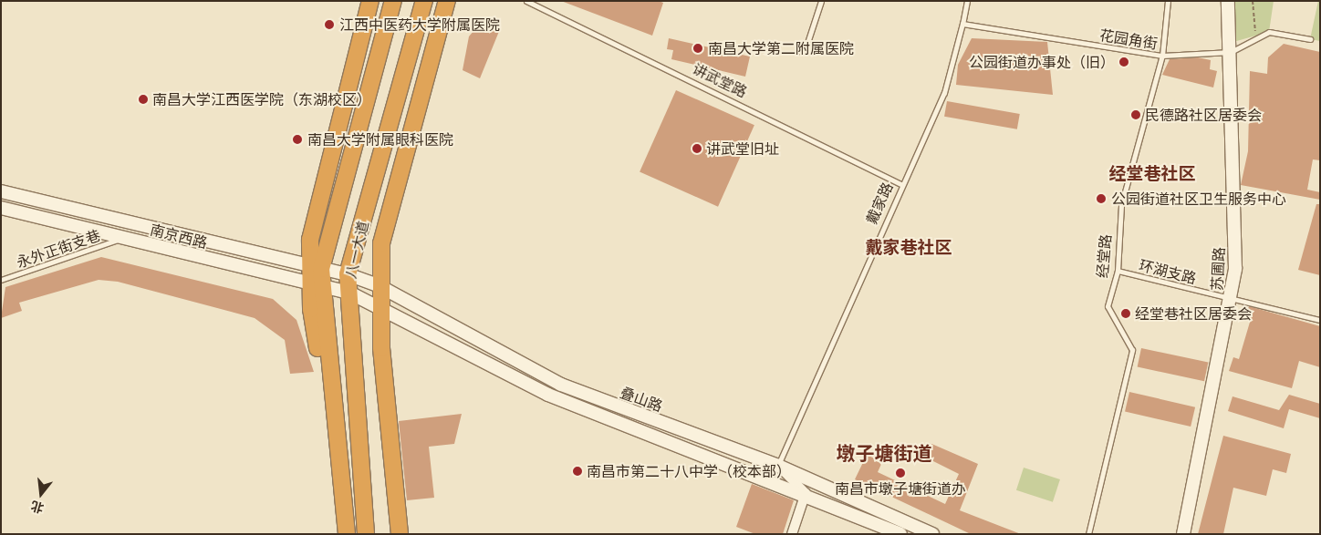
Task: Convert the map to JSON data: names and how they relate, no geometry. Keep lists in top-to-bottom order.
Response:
{
  "streets": {
    "highway": ["八一大道"],
    "main road": ["南京西路", "苏圃路", "叠山路"],
    "lane": [
      "花园角街",
      "讲武堂路",
      "戴家路",
      "永外正街支巷",
      "经堂路",
      "环湖支路"
    ]
  },
  "crossings": [
    ["花园角街", "戴家路"],
    ["花园角街", "经堂路"],
    ["花园角街", "苏圃路"],
    ["讲武堂路", "戴家路"],
    ["戴家路", "叠山路"],
    ["南京西路", "永外正街支巷"],
    ["南京西路", "八一大道"],
    ["南京西路", "叠山路"],
    ["八一大道", "叠山路"],
    ["经堂路", "环湖支路"],
    ["苏圃路", "环湖支路"]
  ],
  "districts": ["经堂巷社区", "戴家巷社区", "墩子塘街道"],
  "places": [
    "江西中医药大学附属医院",
    "南昌大学第二附属医院",
    "公园街道办事处（旧）",
    "南昌大学江西医学院（东湖校区）",
    "民德路社区居委会",
    "南昌大学附属眼科医院",
    "讲武堂旧址",
    "公园街道社区卫生服务中心",
    "经堂巷社区居委会",
    "南昌市第二十八中学（校本部）",
    "南昌市墩子塘街道办"
  ],
  "north": "bottom"
}
